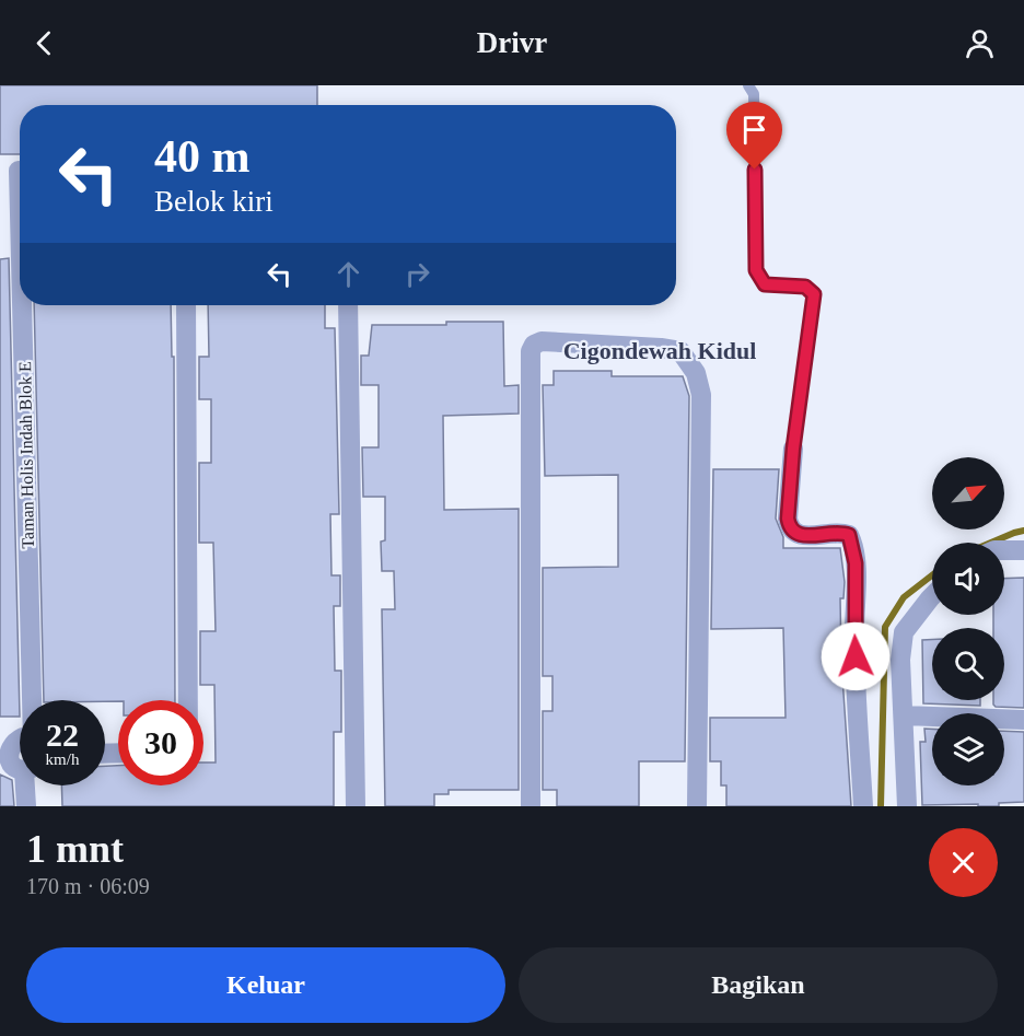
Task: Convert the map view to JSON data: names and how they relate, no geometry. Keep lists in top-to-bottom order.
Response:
{
  "streets": {
    "street": ["Taman Holis Indah Blok E"]
  },
  "districts": ["Cigondewah Kidul"],
  "north": "top right",
  "page": {
    "header": "Drivr",
    "turn": ["40 m", "Belok kiri"],
    "speed": "22 km/h",
    "limit": "30",
    "heading": ["1 mnt", "170 m · 06:09"],
    "buttons": ["Keluar", "Bagikan"]
  }
}
